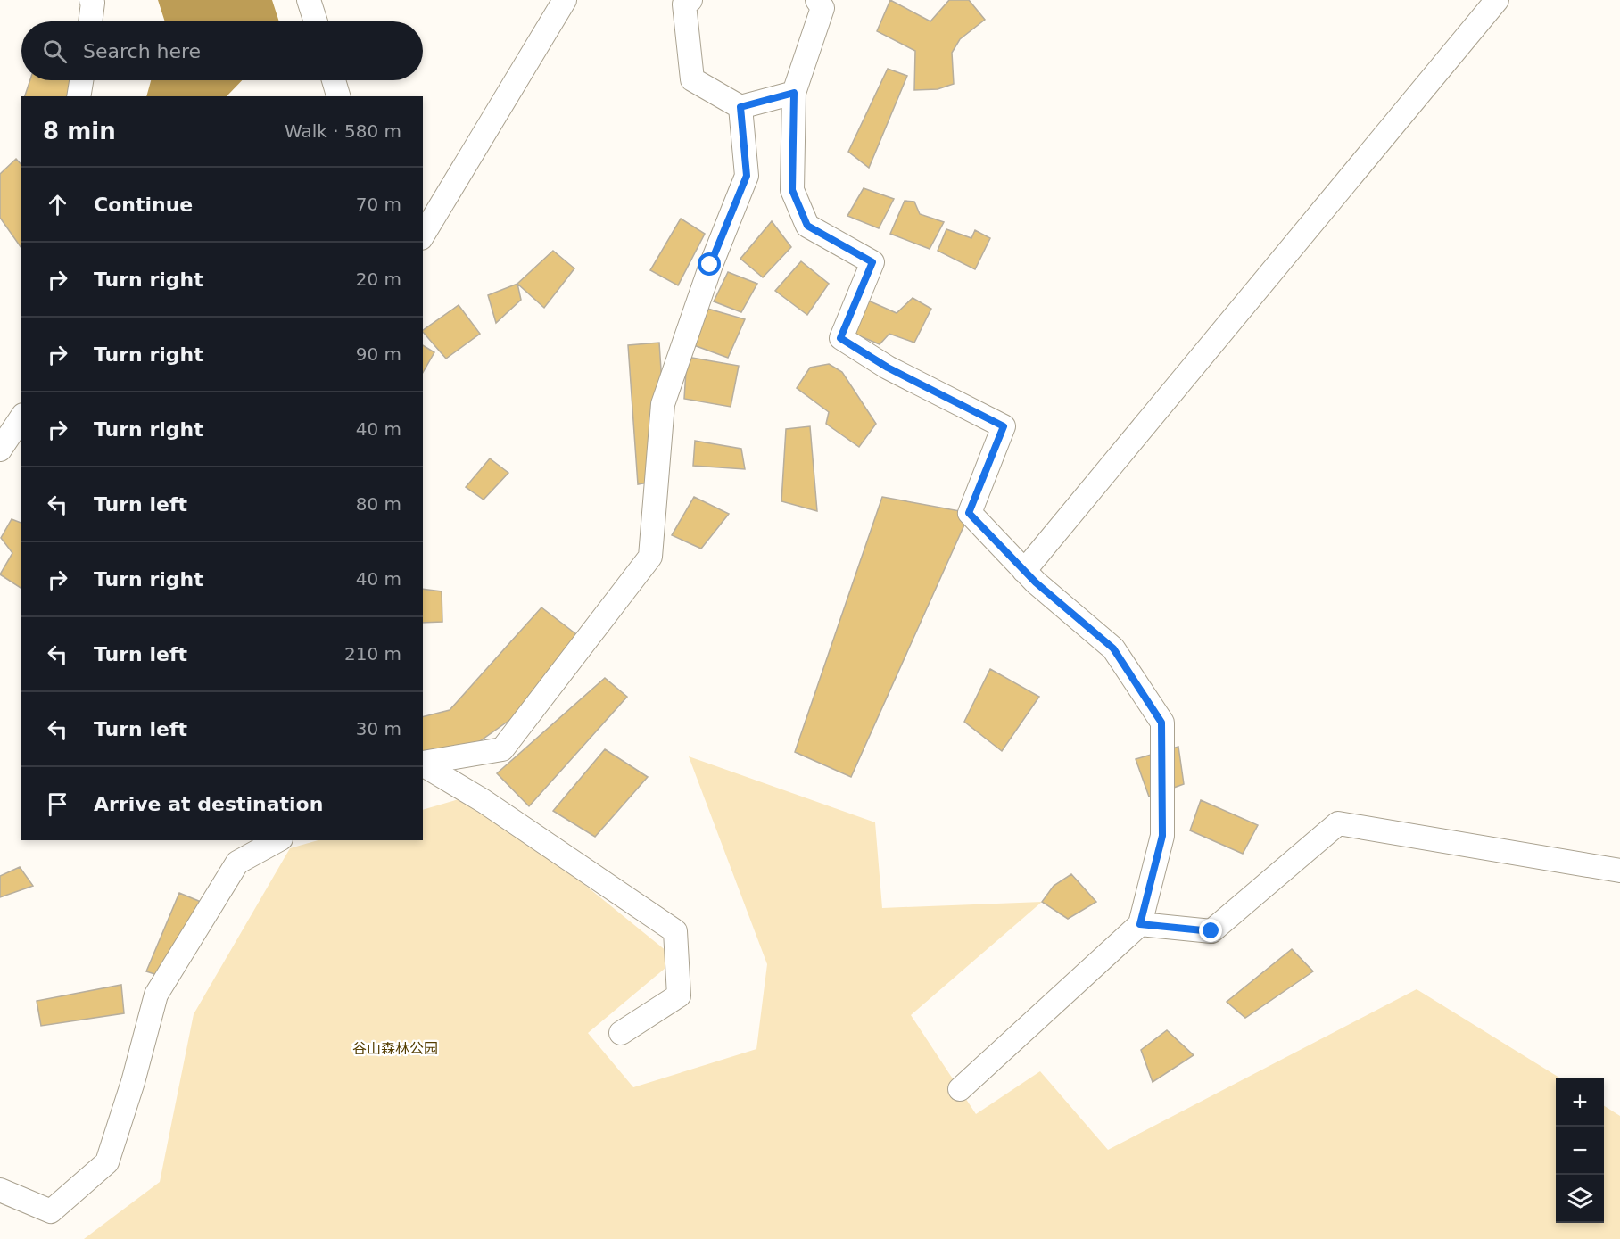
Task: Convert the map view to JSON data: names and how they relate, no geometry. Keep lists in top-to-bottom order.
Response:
{
  "parks": ["谷山森林公园"],
  "page": {
    "search": "Search here",
    "heading": ["8 min", "Walk · 580 m"],
    "list": [
      ["Continue", "70 m"],
      ["Turn right", "20 m"],
      ["Turn right", "90 m"],
      ["Turn right", "40 m"],
      ["Turn left", "80 m"],
      ["Turn right", "40 m"],
      ["Turn left", "210 m"],
      ["Turn left", "30 m"],
      "Arrive at destination"
    ],
    "map_buttons": ["+", "−"]
  }
}
